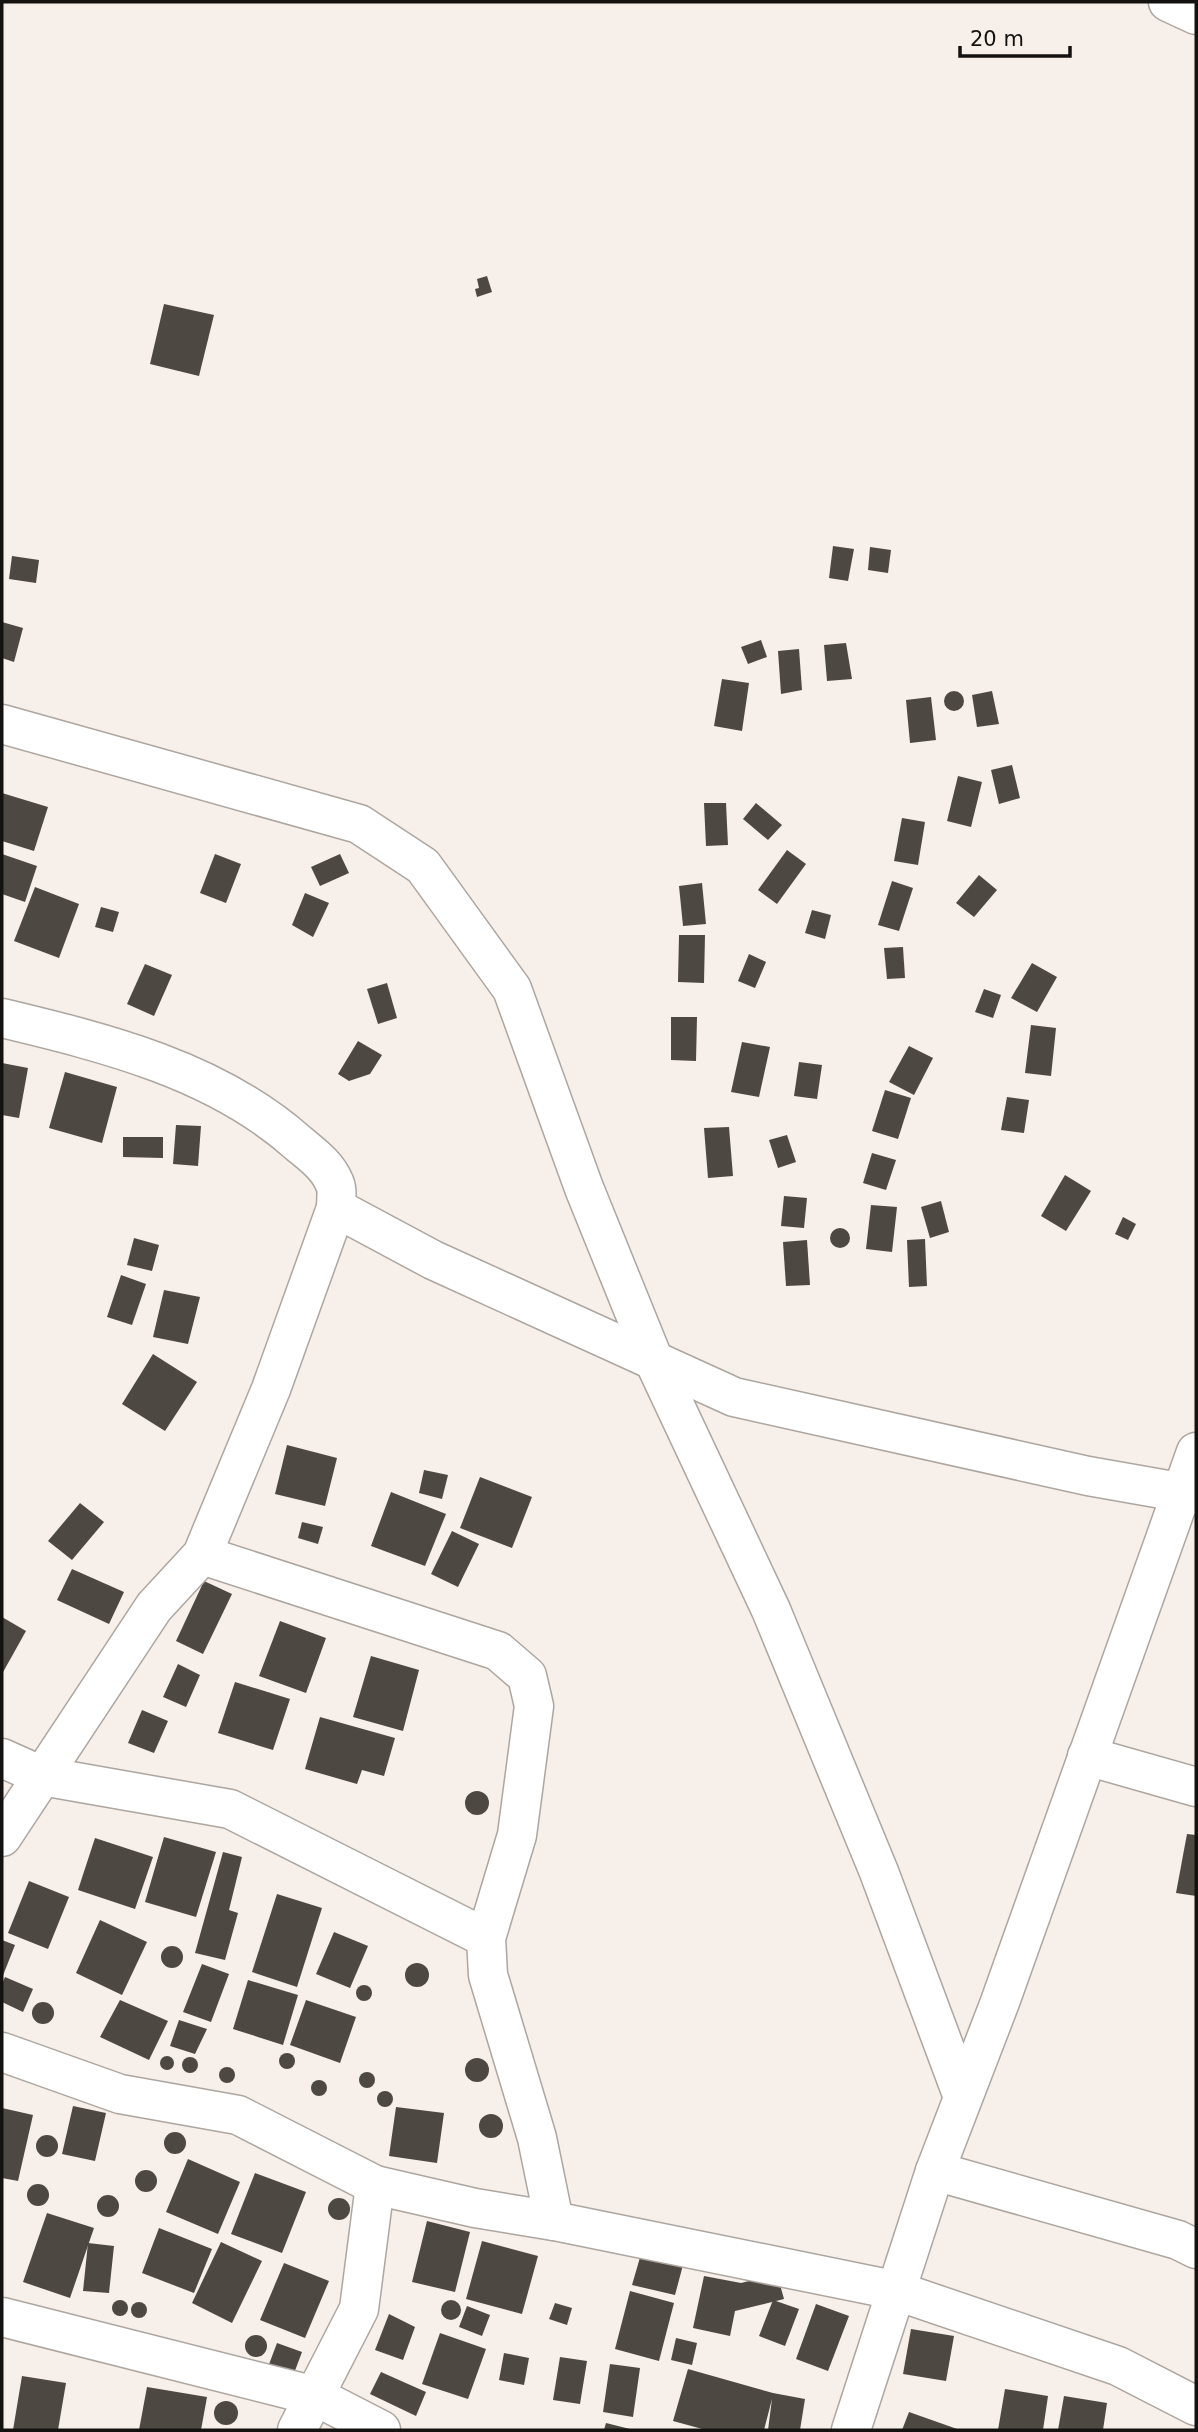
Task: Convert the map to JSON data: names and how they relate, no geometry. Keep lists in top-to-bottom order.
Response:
{
  "scale_bar": "20 m"
}
